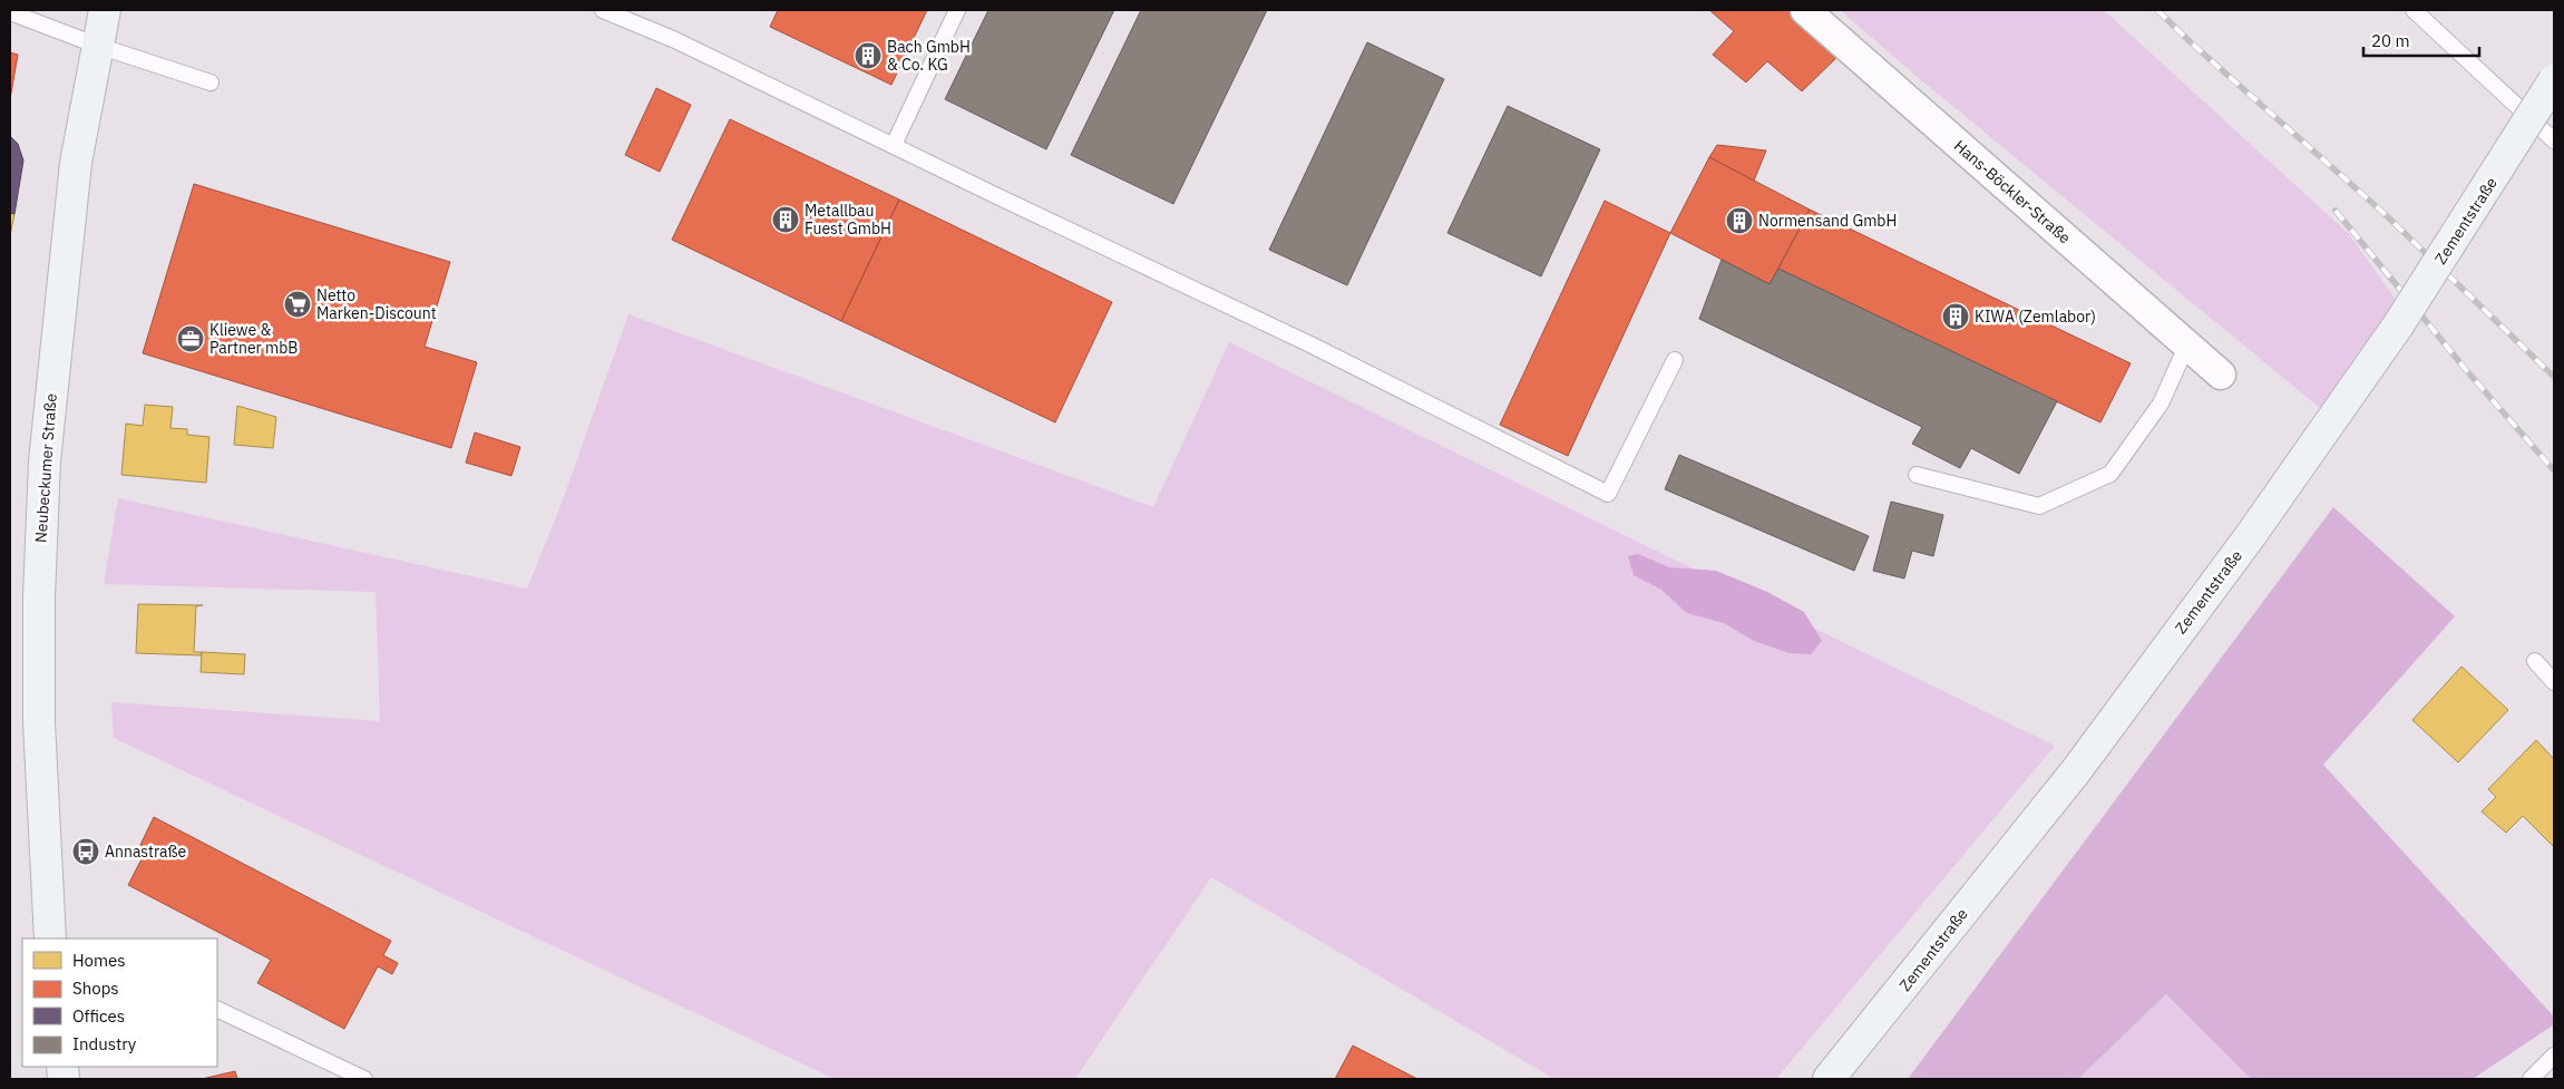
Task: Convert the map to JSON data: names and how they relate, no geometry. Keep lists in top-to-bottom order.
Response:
{
  "streets": {
    "street": ["Hans-Böckler-Straße", "Zementstraße", "Neubeckumer Straße"]
  },
  "places": {
    "building": [
      "Bach GmbH & Co. KG",
      "Metallbau Fuest GmbH",
      "Normensand GmbH",
      "KIWA (Zemlabor)"
    ],
    "supermarket": ["Netto Marken-Discount"],
    "office": ["Kliewe & Partner mbB"],
    "bus stop": ["Annastraße"]
  },
  "legend": [
    "Homes",
    "Shops",
    "Offices",
    "Industry"
  ],
  "scale_bar": "20 m"
}
